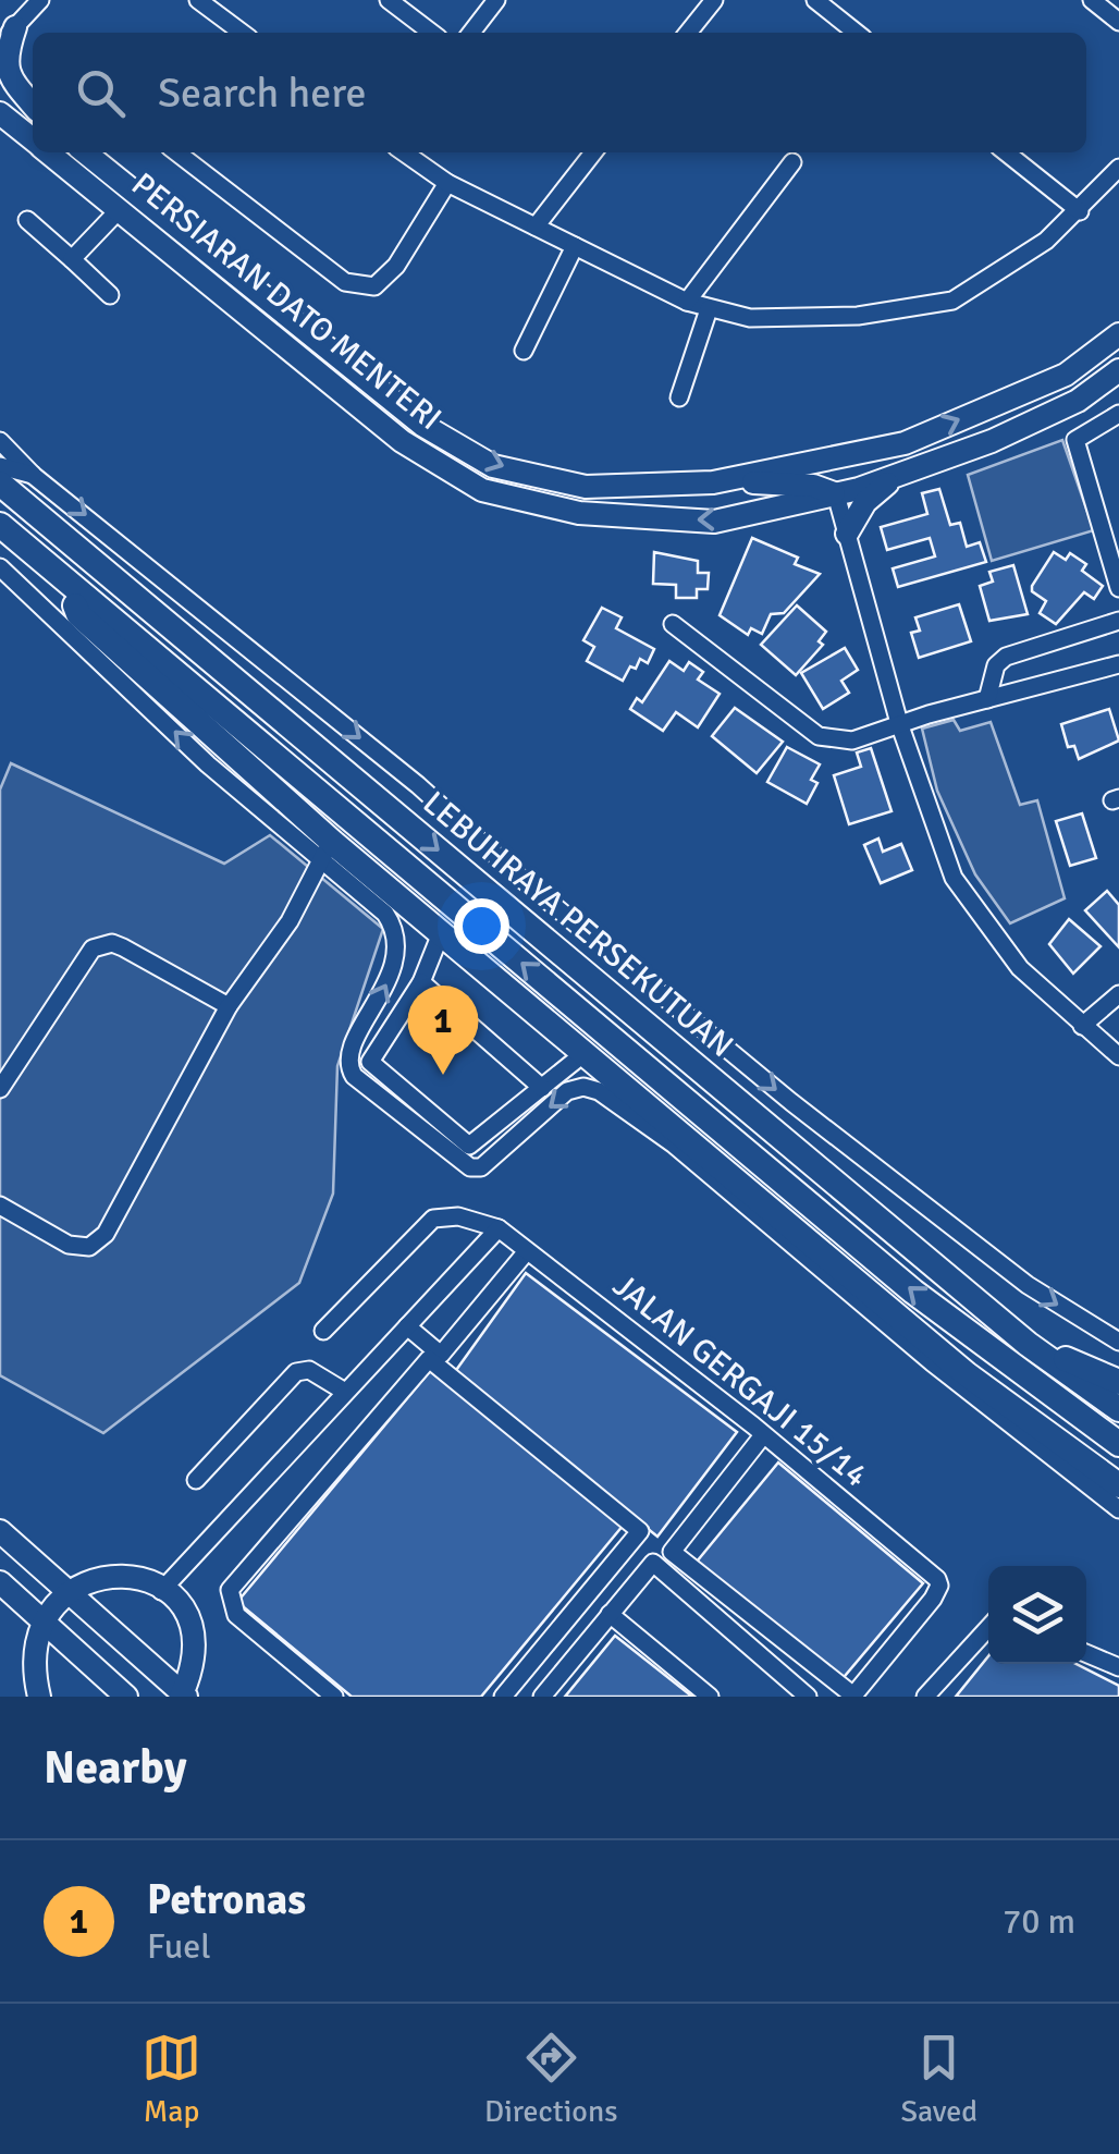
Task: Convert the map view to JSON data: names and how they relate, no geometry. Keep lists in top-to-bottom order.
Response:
{
  "streets": {
    "highway": ["LEBUHRAYA PERSEKUTUAN"],
    "main road": ["PERSIARAN DATO MENTERI"],
    "street": ["JALAN GERGAJI 15/14"]
  },
  "page": {
    "search": "Search here",
    "pins": "1",
    "heading": "Nearby",
    "list": [
      {
        "mark": "1",
        "name": "Petronas",
        "note": "Fuel",
        "value": "70 m"
      }
    ],
    "nav": ["Map", "Directions", "Saved"]
  }
}
